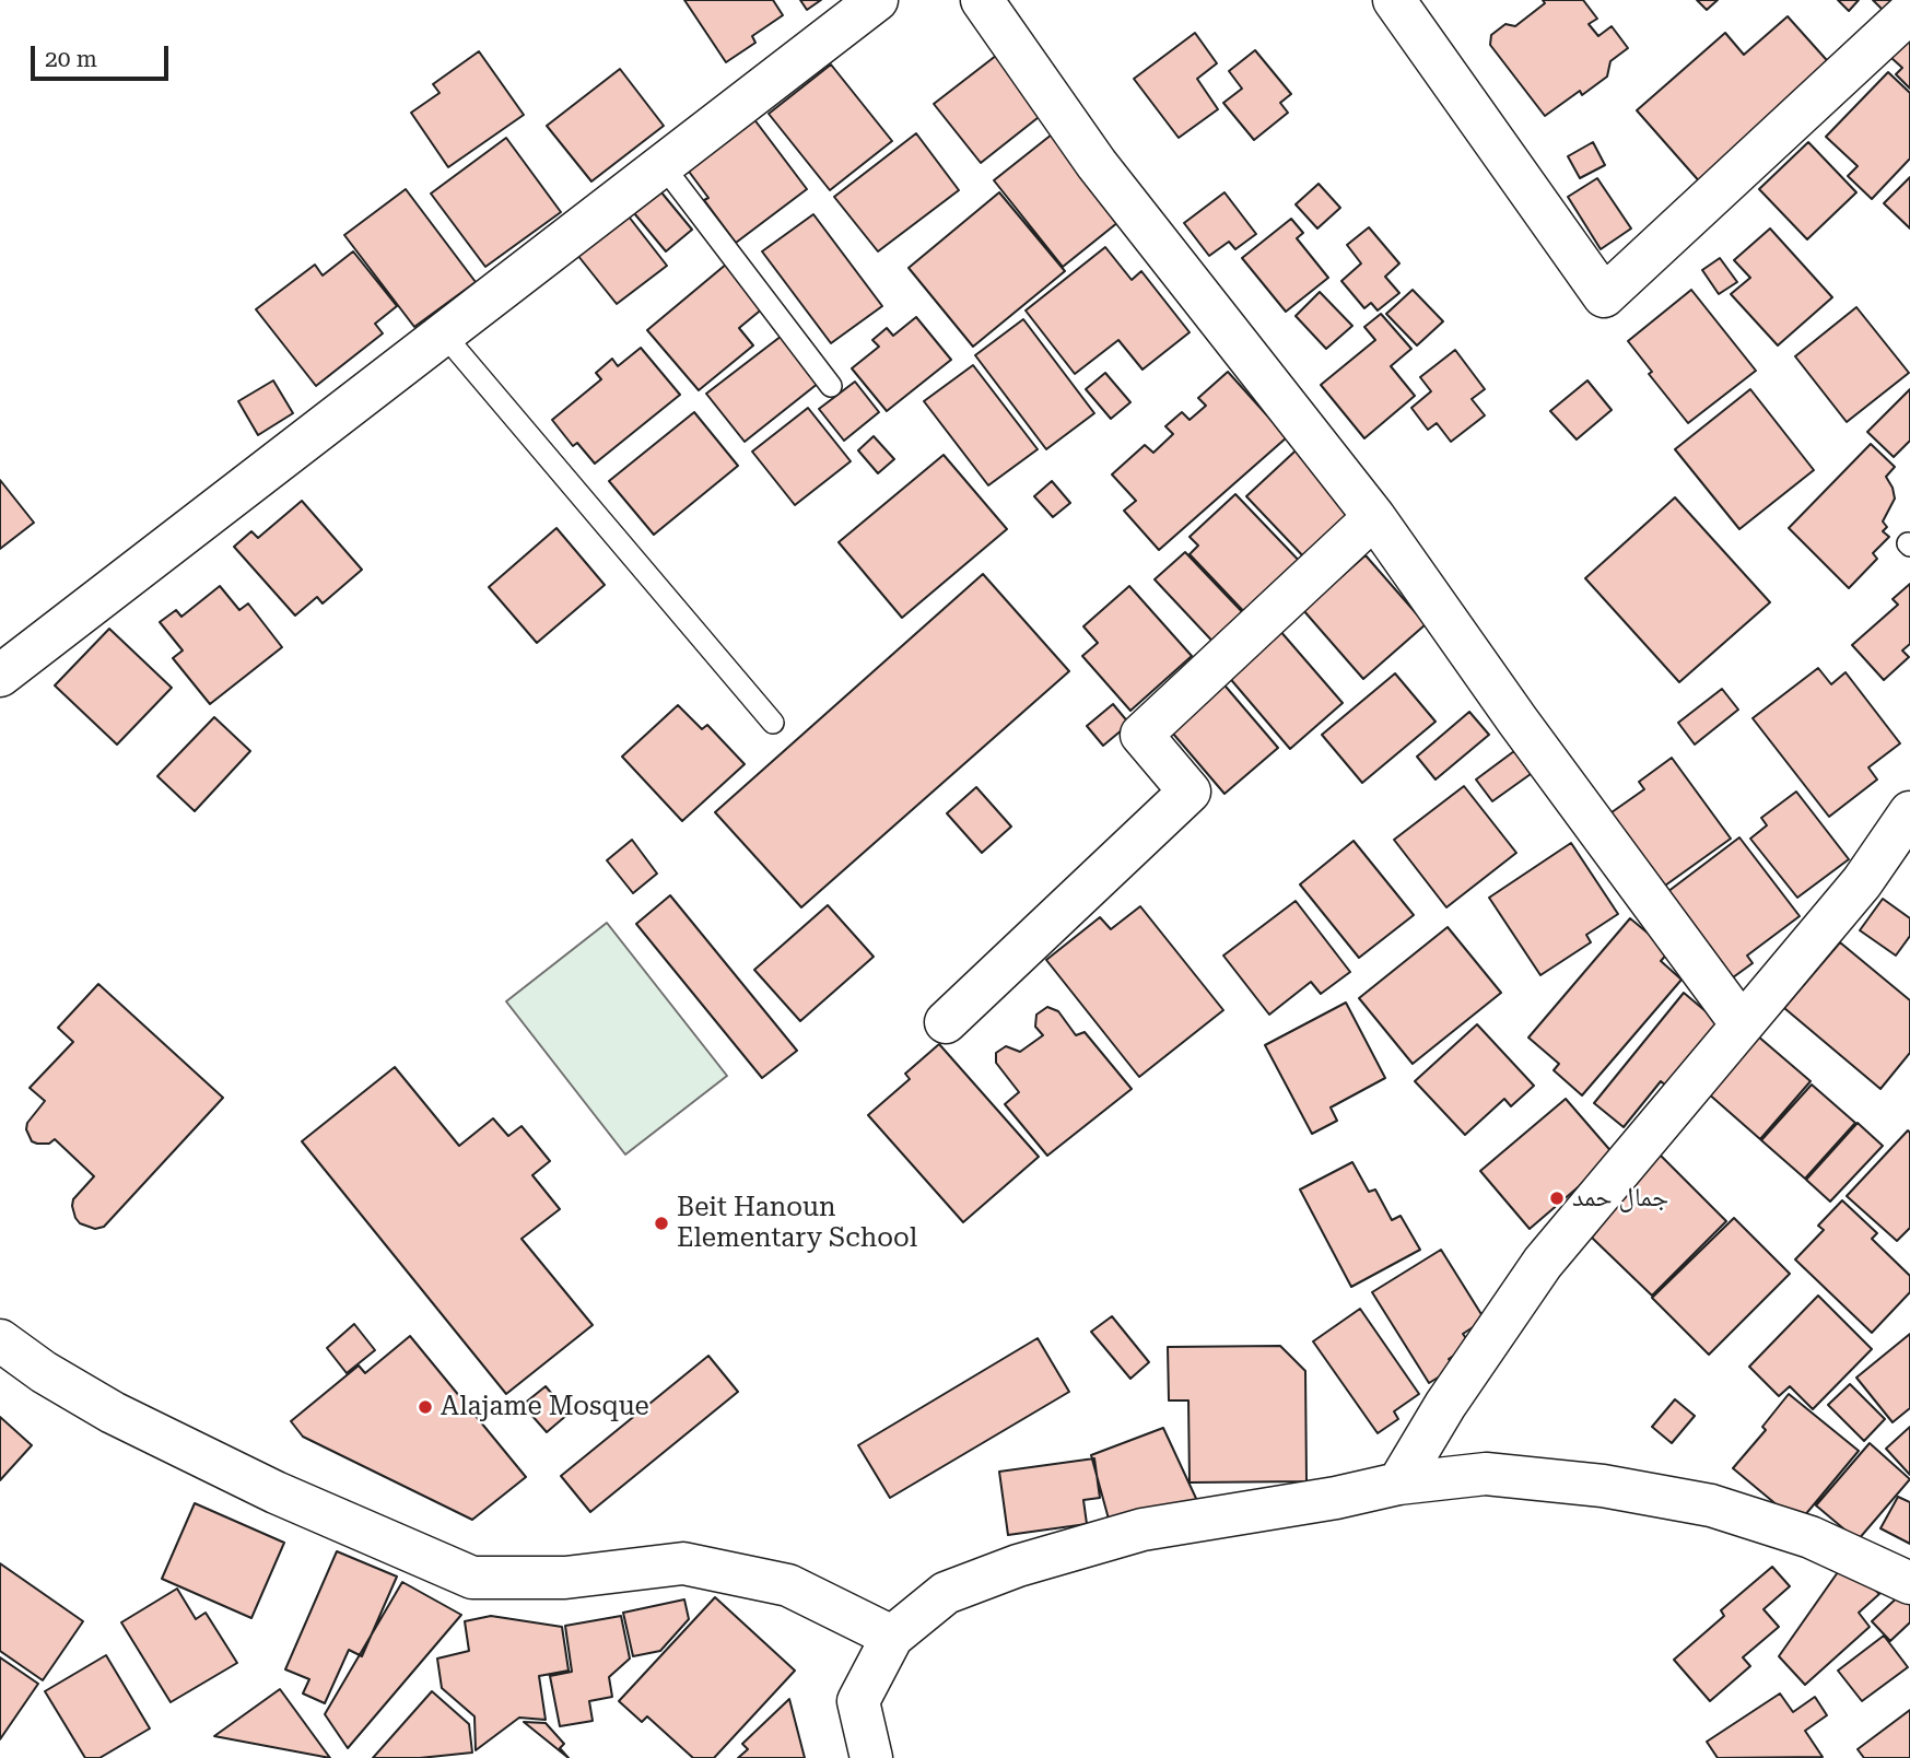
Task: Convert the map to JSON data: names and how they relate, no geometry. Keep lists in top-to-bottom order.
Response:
{
  "places": ["جمال حمد", "Beit Hanoun Elementary School", "Alajame Mosque"],
  "scale_bar": "20 m"
}
